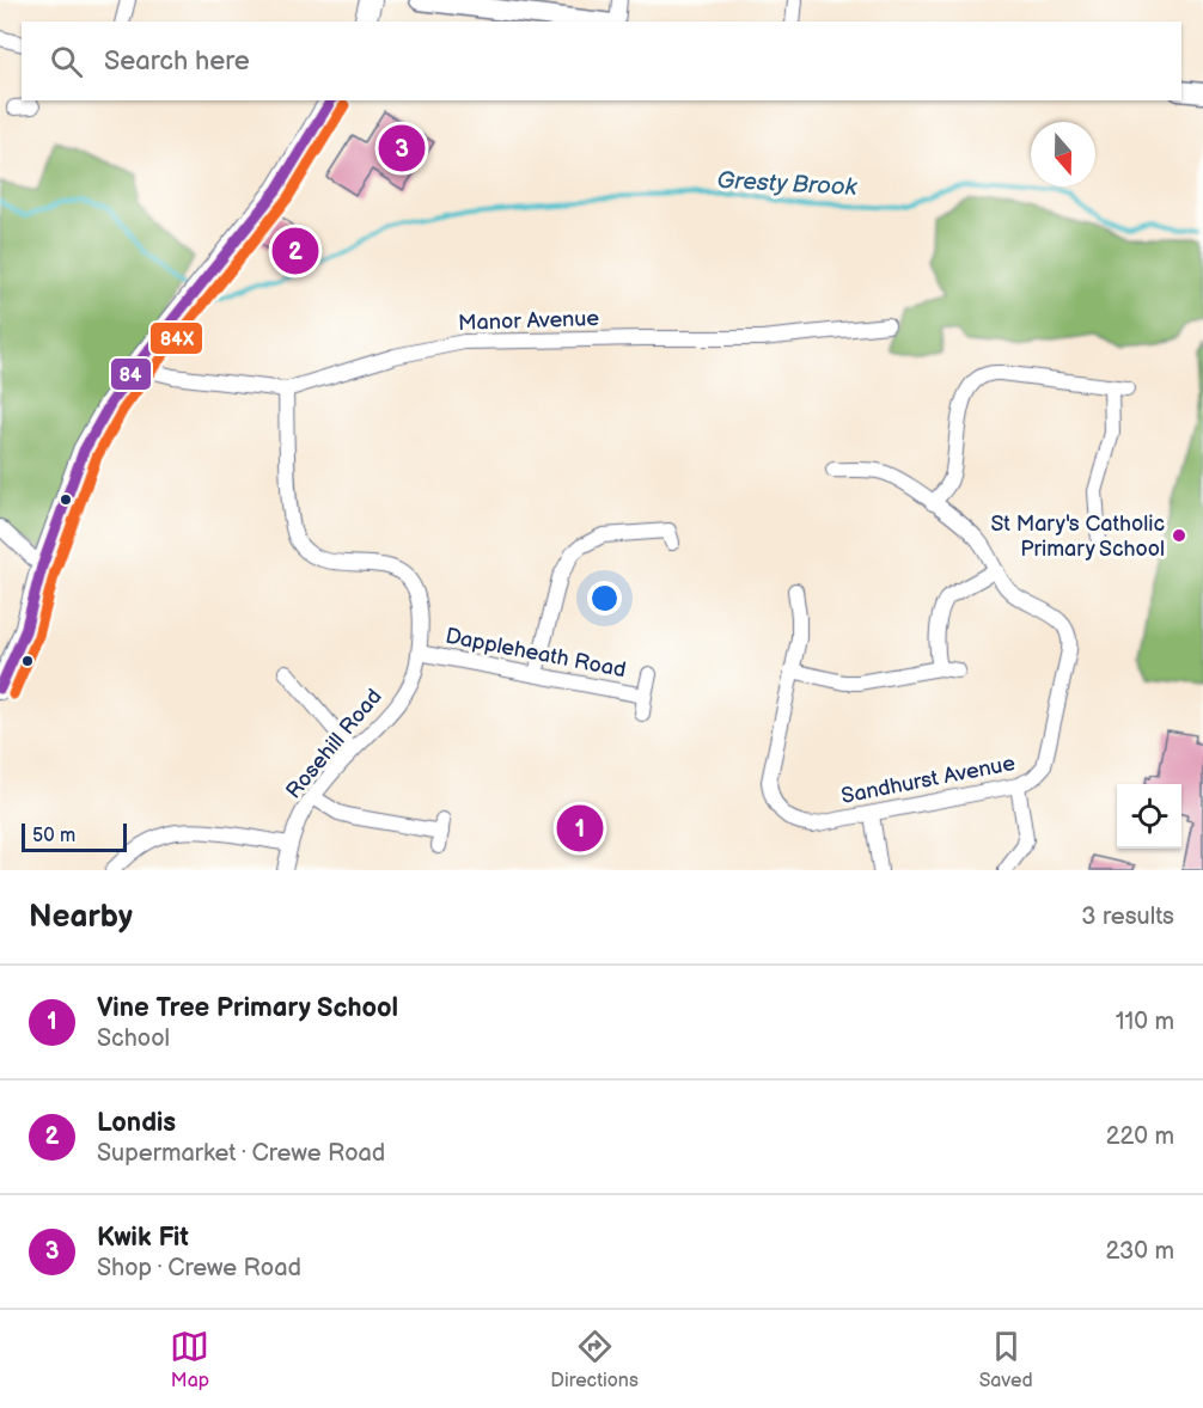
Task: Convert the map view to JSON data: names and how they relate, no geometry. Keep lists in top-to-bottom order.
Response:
{
  "streets": {
    "street": [
      "Manor Avenue",
      "Dappleheath Road",
      "Rosehill Road",
      "Sandhurst Avenue"
    ]
  },
  "crossings": [
    ["Manor Avenue", "Rosehill Road"],
    ["Dappleheath Road", "Rosehill Road"]
  ],
  "water": ["Gresty Brook"],
  "places": ["St Mary's Catholic Primary School"],
  "lines": ["transit line 84", "transit line 84X"],
  "scale_bar": "50 m",
  "north": "bottom",
  "page": {
    "search": "Search here",
    "pins": ["3", "2", "1"],
    "scale": "50 m",
    "heading": ["Nearby", "3 results"],
    "list": [
      {
        "mark": "1",
        "name": "Vine Tree Primary School",
        "note": "School",
        "value": "110 m"
      },
      {
        "mark": "2",
        "name": "Londis",
        "note": "Supermarket · Crewe Road",
        "value": "220 m"
      },
      {
        "mark": "3",
        "name": "Kwik Fit",
        "note": "Shop · Crewe Road",
        "value": "230 m"
      }
    ],
    "nav": ["Map", "Directions", "Saved"]
  }
}
